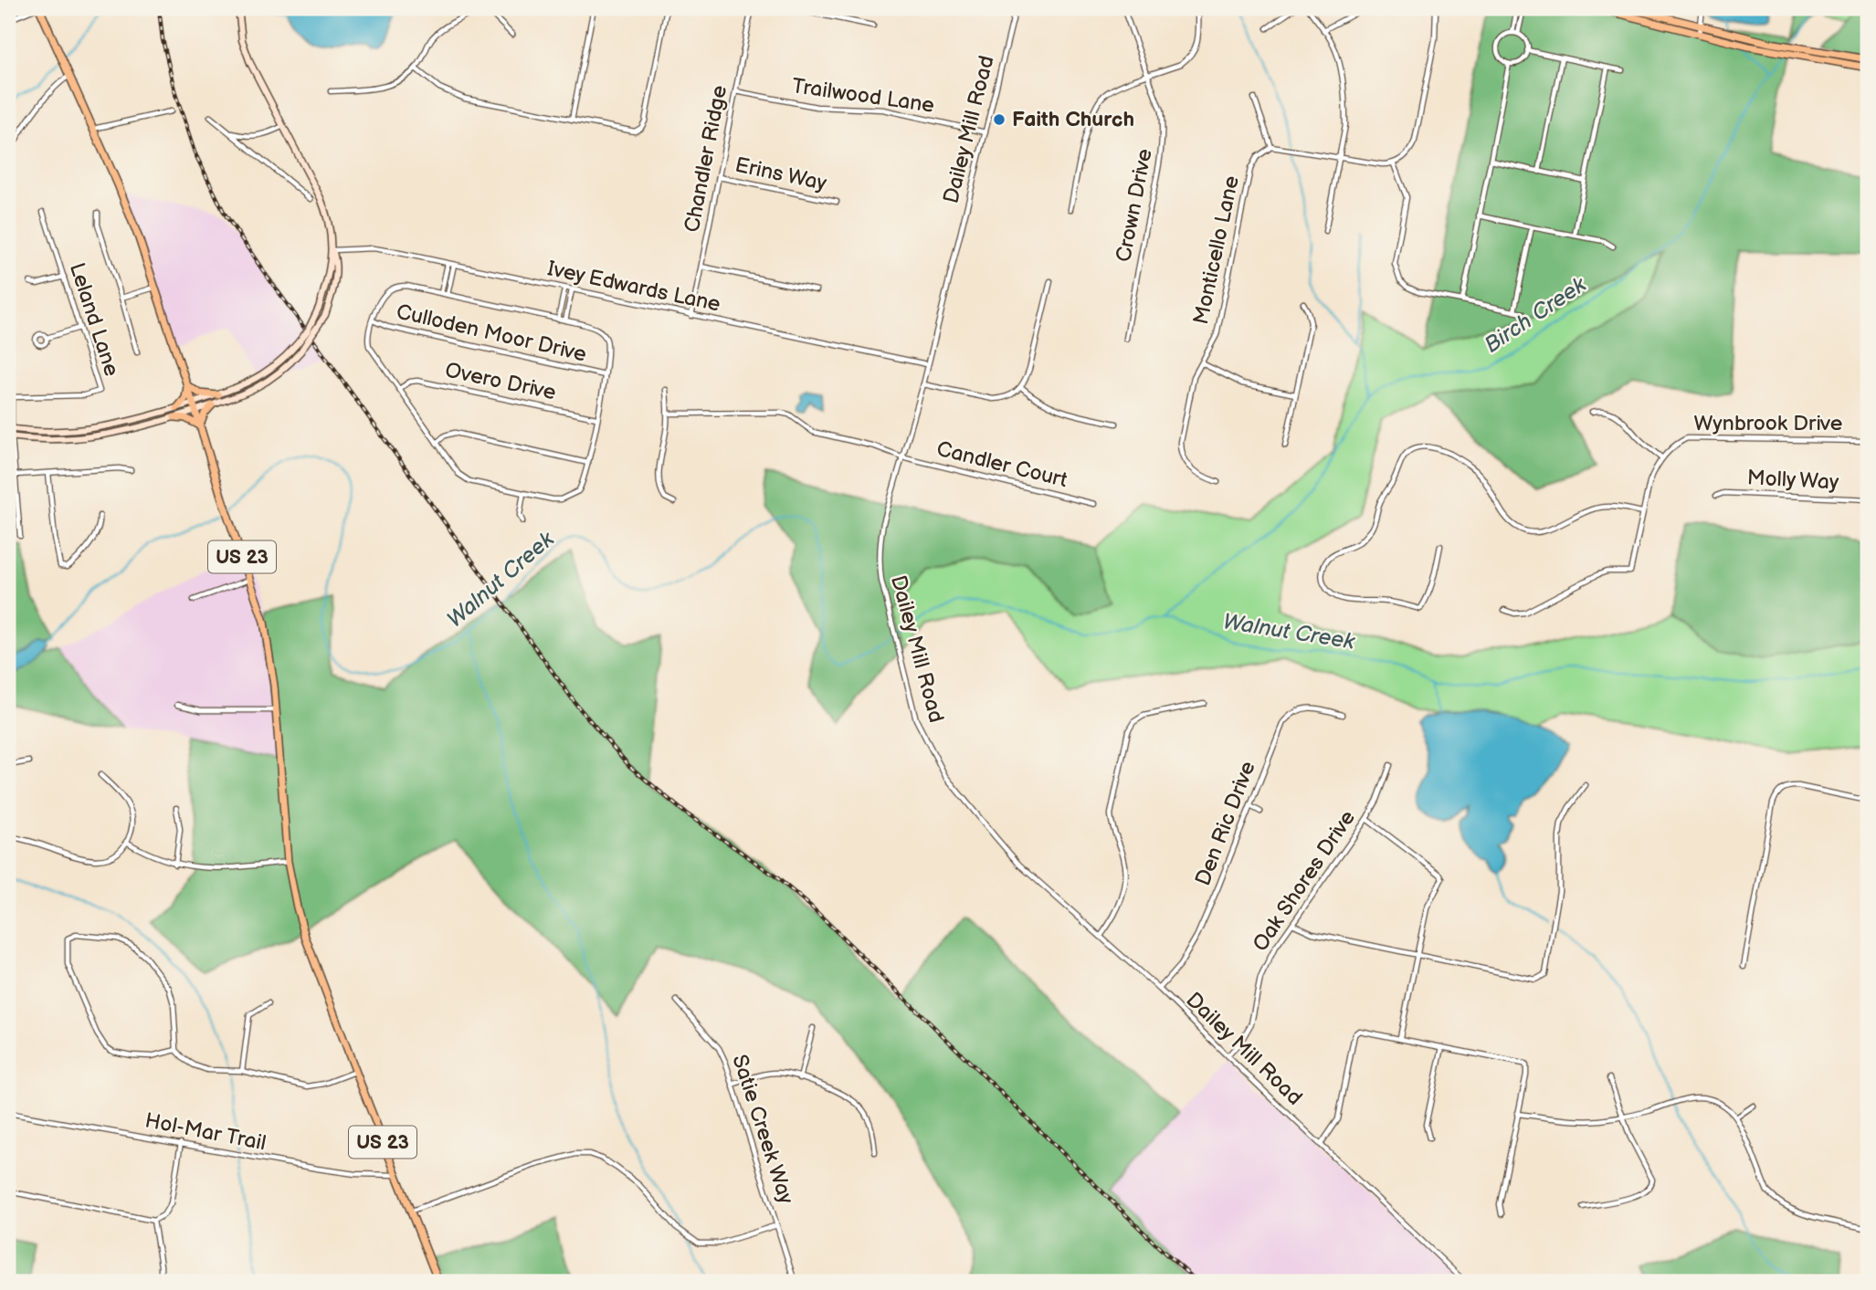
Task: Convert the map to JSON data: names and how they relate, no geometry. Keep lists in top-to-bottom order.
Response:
{
  "streets": {
    "main road": ["US 23"],
    "street": [
      "Trailwood Lane",
      "Dailey Mill Road",
      "Chandler Ridge",
      "Erins Way",
      "Crown Drive",
      "Monticello Lane",
      "Ivey Edwards Lane",
      "Leland Lane",
      "Culloden Moor Drive",
      "Overo Drive",
      "Wynbrook Drive",
      "Candler Court",
      "Molly Way",
      "Den Ric Drive",
      "Oak Shores Drive",
      "Satie Creek Way",
      "Hol-Mar Trail"
    ]
  },
  "crossings": [
    ["Trailwood Lane", "Dailey Mill Road"],
    ["Trailwood Lane", "Chandler Ridge"],
    ["Dailey Mill Road", "Ivey Edwards Lane"],
    ["Dailey Mill Road", "Candler Court"],
    ["Dailey Mill Road", "Den Ric Drive"],
    ["Dailey Mill Road", "Oak Shores Drive"],
    ["Chandler Ridge", "Erins Way"],
    ["Chandler Ridge", "Ivey Edwards Lane"],
    ["US 23", "Hol-Mar Trail"]
  ],
  "water": ["Birch Creek", "Walnut Creek"],
  "places": ["Faith Church"]
}
